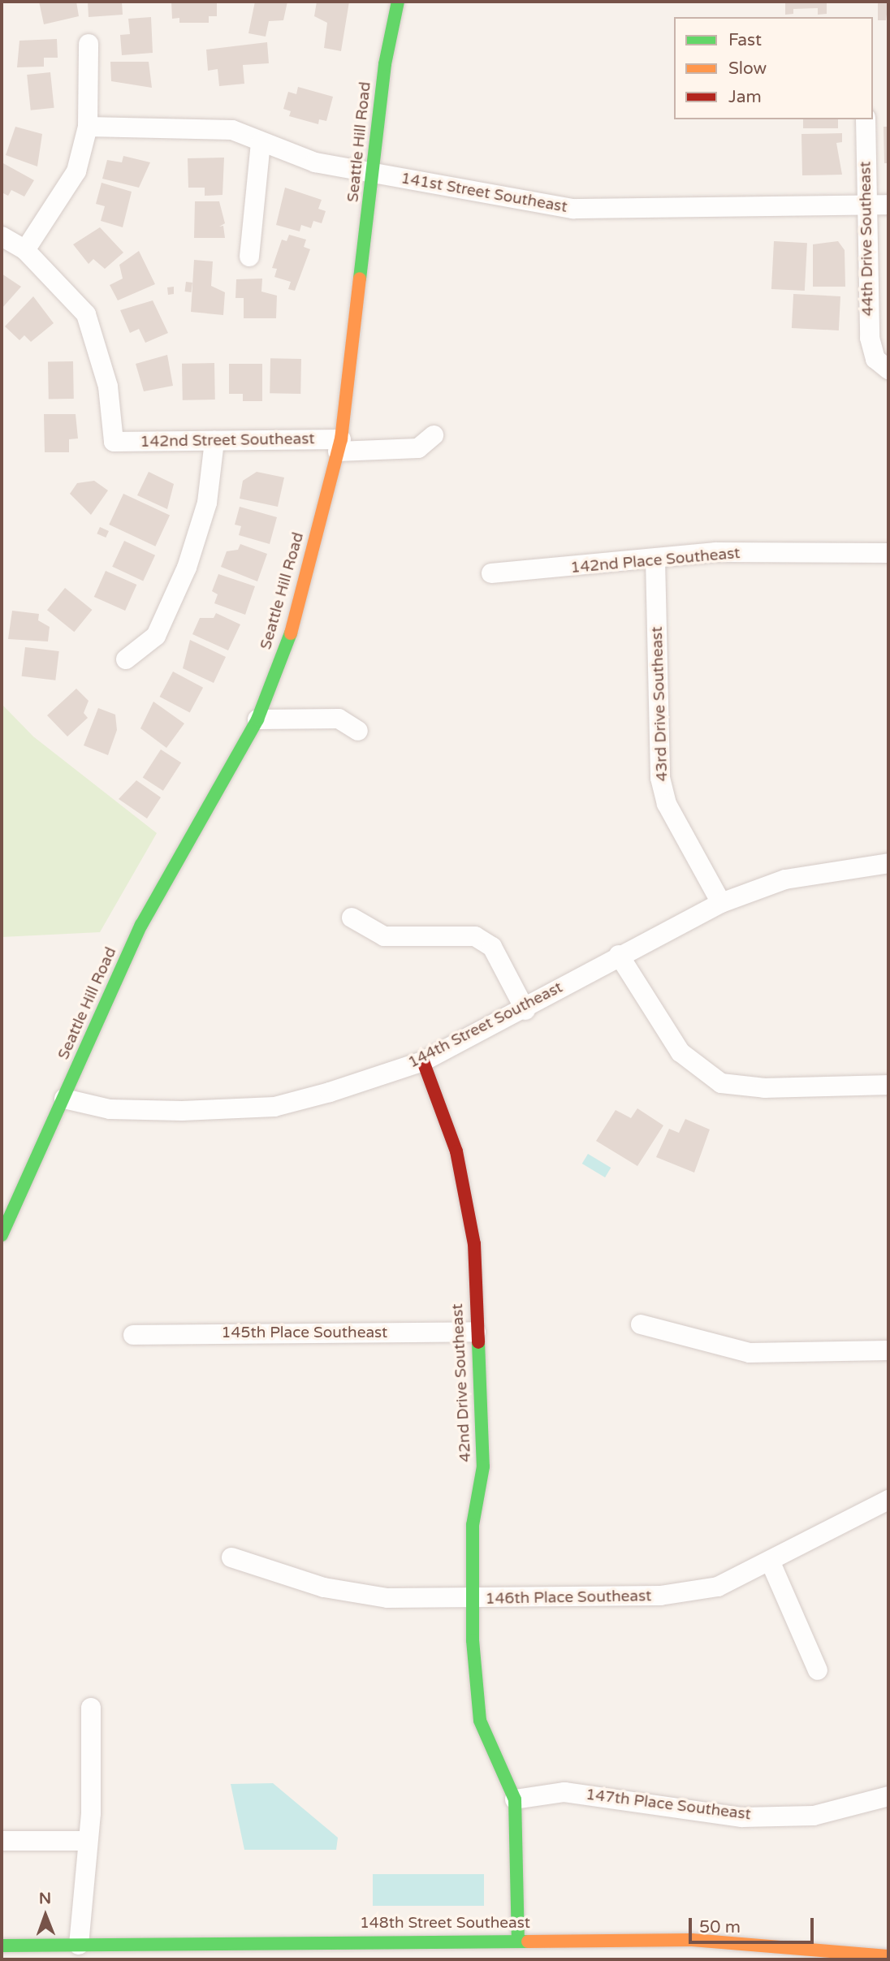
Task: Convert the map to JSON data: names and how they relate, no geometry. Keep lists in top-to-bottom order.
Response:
{
  "streets": {
    "street": [
      "Seattle Hill Road",
      "141st Street Southeast",
      "44th Drive Southeast",
      "142nd Street Southeast",
      "142nd Place Southeast",
      "43rd Drive Southeast",
      "144th Street Southeast",
      "145th Place Southeast",
      "42nd Drive Southeast",
      "146th Place Southeast",
      "147th Place Southeast",
      "148th Street Southeast"
    ]
  },
  "crossings": [
    ["Seattle Hill Road", "141st Street Southeast"],
    ["Seattle Hill Road", "142nd Street Southeast"],
    ["Seattle Hill Road", "144th Street Southeast"],
    ["141st Street Southeast", "44th Drive Southeast"],
    ["142nd Place Southeast", "43rd Drive Southeast"],
    ["43rd Drive Southeast", "144th Street Southeast"],
    ["144th Street Southeast", "42nd Drive Southeast"],
    ["145th Place Southeast", "42nd Drive Southeast"],
    ["42nd Drive Southeast", "146th Place Southeast"],
    ["42nd Drive Southeast", "147th Place Southeast"],
    ["42nd Drive Southeast", "148th Street Southeast"]
  ],
  "legend": ["Fast", "Slow", "Jam"],
  "scale_bar": "50 m",
  "north": "top"
}
